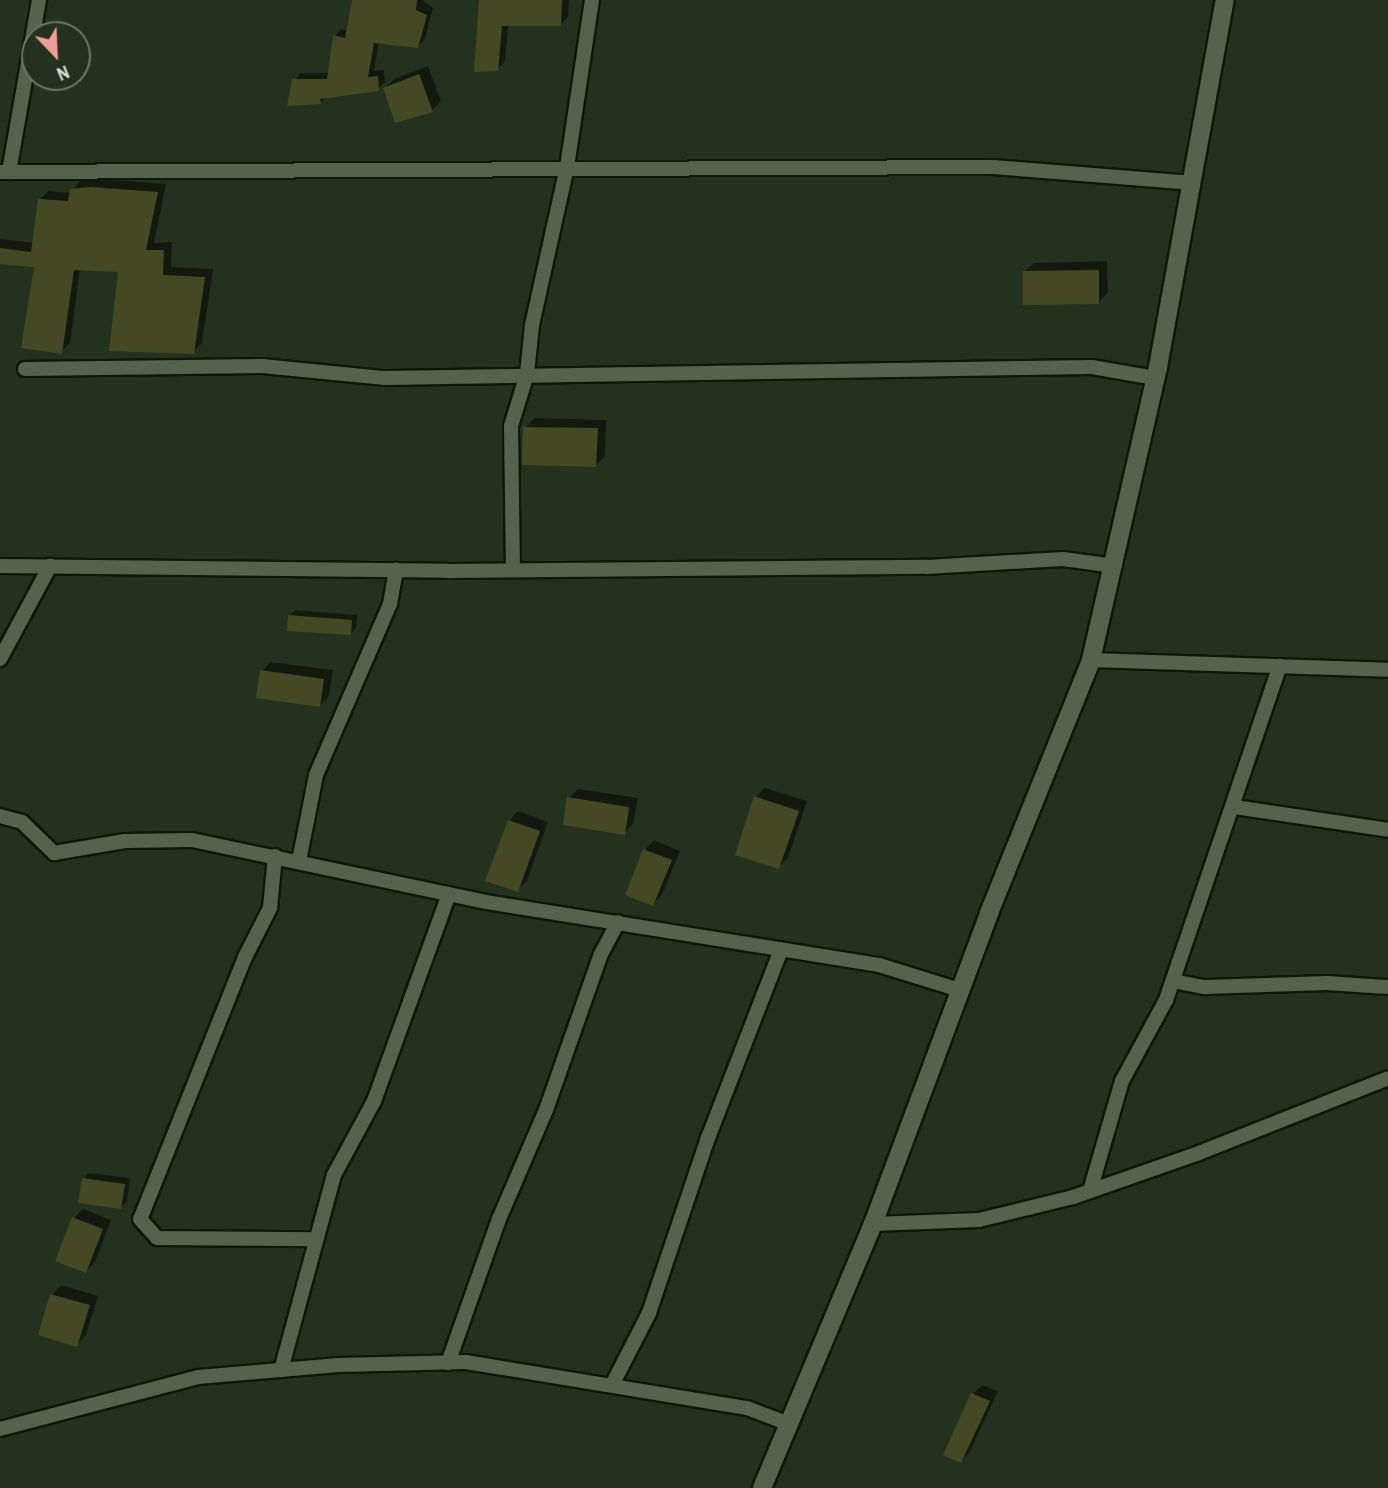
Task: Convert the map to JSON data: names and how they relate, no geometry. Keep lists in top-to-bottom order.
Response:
{
  "north": "bottom right"
}
